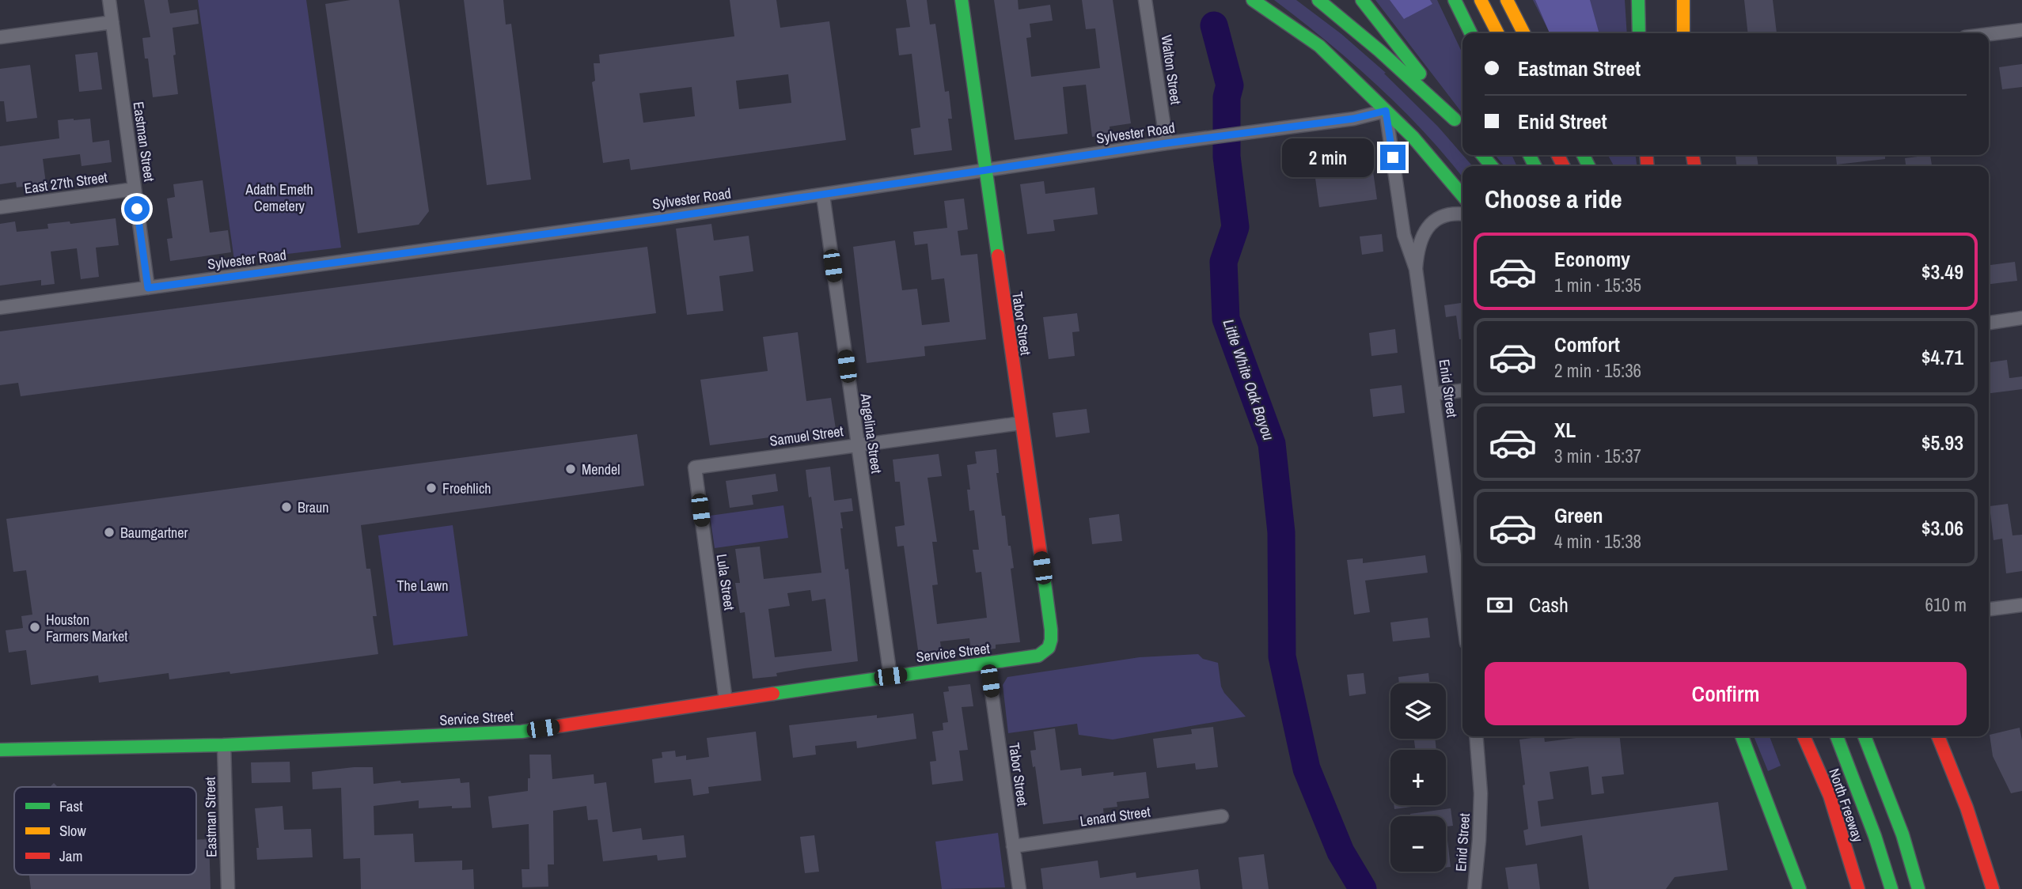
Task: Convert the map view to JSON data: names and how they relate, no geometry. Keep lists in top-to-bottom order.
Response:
{
  "streets": {
    "main road": ["Tabor Street", "Service Street", "North Freeway"],
    "street": [
      "Walton Street",
      "Sylvester Road",
      "Eastman Street",
      "East 27th Street",
      "Enid Street",
      "Angelina Street",
      "Samuel Street",
      "Lula Street",
      "Lenard Street"
    ]
  },
  "crossings": [
    ["Walton Street", "Sylvester Road"],
    ["Sylvester Road", "Eastman Street"],
    ["Sylvester Road", "Tabor Street"],
    ["Sylvester Road", "Enid Street"],
    ["Sylvester Road", "Angelina Street"],
    ["Eastman Street", "East 27th Street"],
    ["Eastman Street", "Service Street"],
    ["Tabor Street", "Samuel Street"],
    ["Tabor Street", "Service Street"],
    ["Tabor Street", "Lenard Street"],
    ["Angelina Street", "Samuel Street"],
    ["Angelina Street", "Service Street"],
    ["Samuel Street", "Lula Street"],
    ["Lula Street", "Service Street"]
  ],
  "water": ["Little White Oak Bayou"],
  "parks": ["Adath Emeth Cemetery", "The Lawn"],
  "places": [
    "Mendel",
    "Froehlich",
    "Braun",
    "Baumgartner",
    "Houston Farmers Market"
  ],
  "legend": ["Fast", "Slow", "Jam"],
  "page": {
    "banner": ["Eastman Street", "Enid Street"],
    "bubble": "2 min",
    "heading": "Choose a ride",
    "list": [
      {
        "name": "Economy",
        "note": "1 min · 15:35",
        "value": "$3.49"
      },
      {
        "name": "Comfort",
        "note": "2 min · 15:36",
        "value": "$4.71"
      },
      {
        "name": "XL",
        "note": "3 min · 15:37",
        "value": "$5.93"
      },
      {
        "name": "Green",
        "note": "4 min · 15:38",
        "value": "$3.06"
      }
    ],
    "pay": ["Cash", "610 m"],
    "buttons": "Confirm",
    "map_buttons": ["+", "−"]
  }
}
